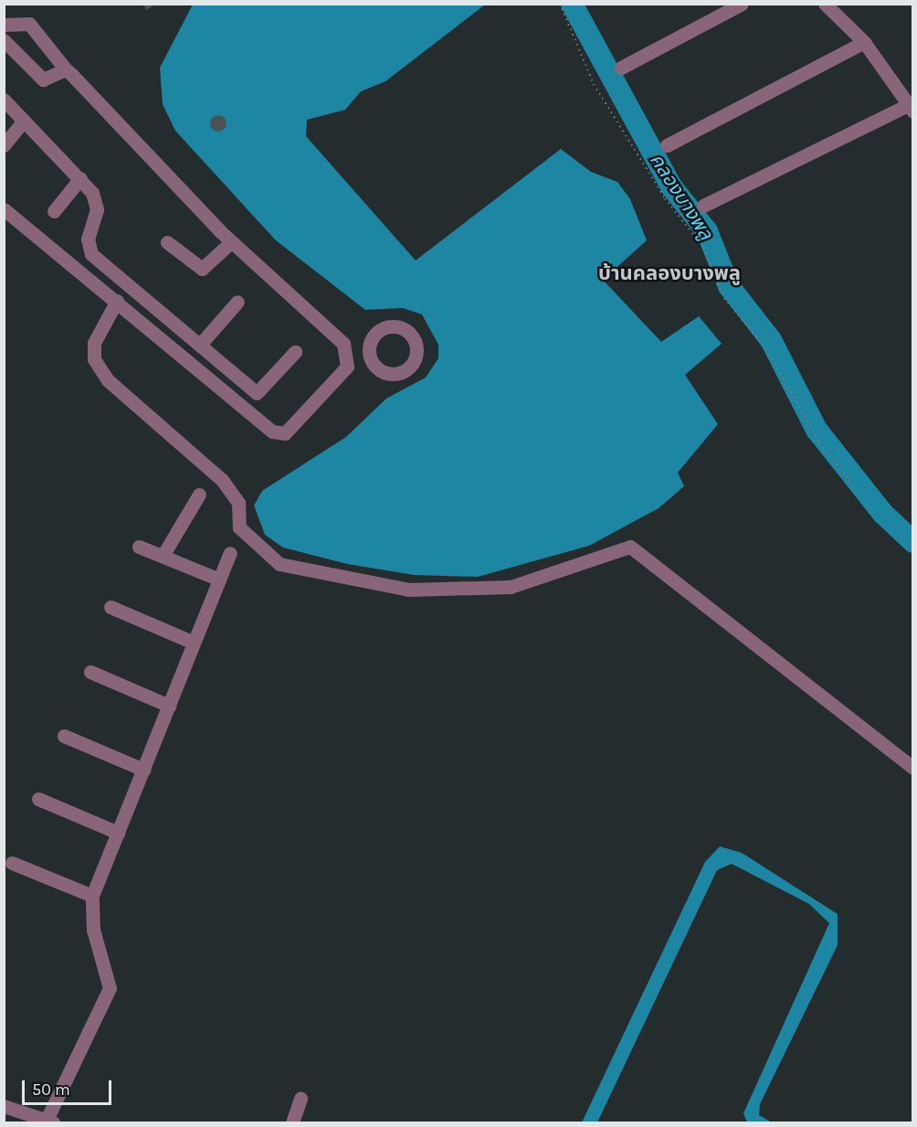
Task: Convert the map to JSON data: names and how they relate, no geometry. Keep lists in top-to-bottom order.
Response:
{
  "districts": ["บ้านคลองบางพลู"],
  "water": ["คลองบางพลู"],
  "scale_bar": "50 m"
}
